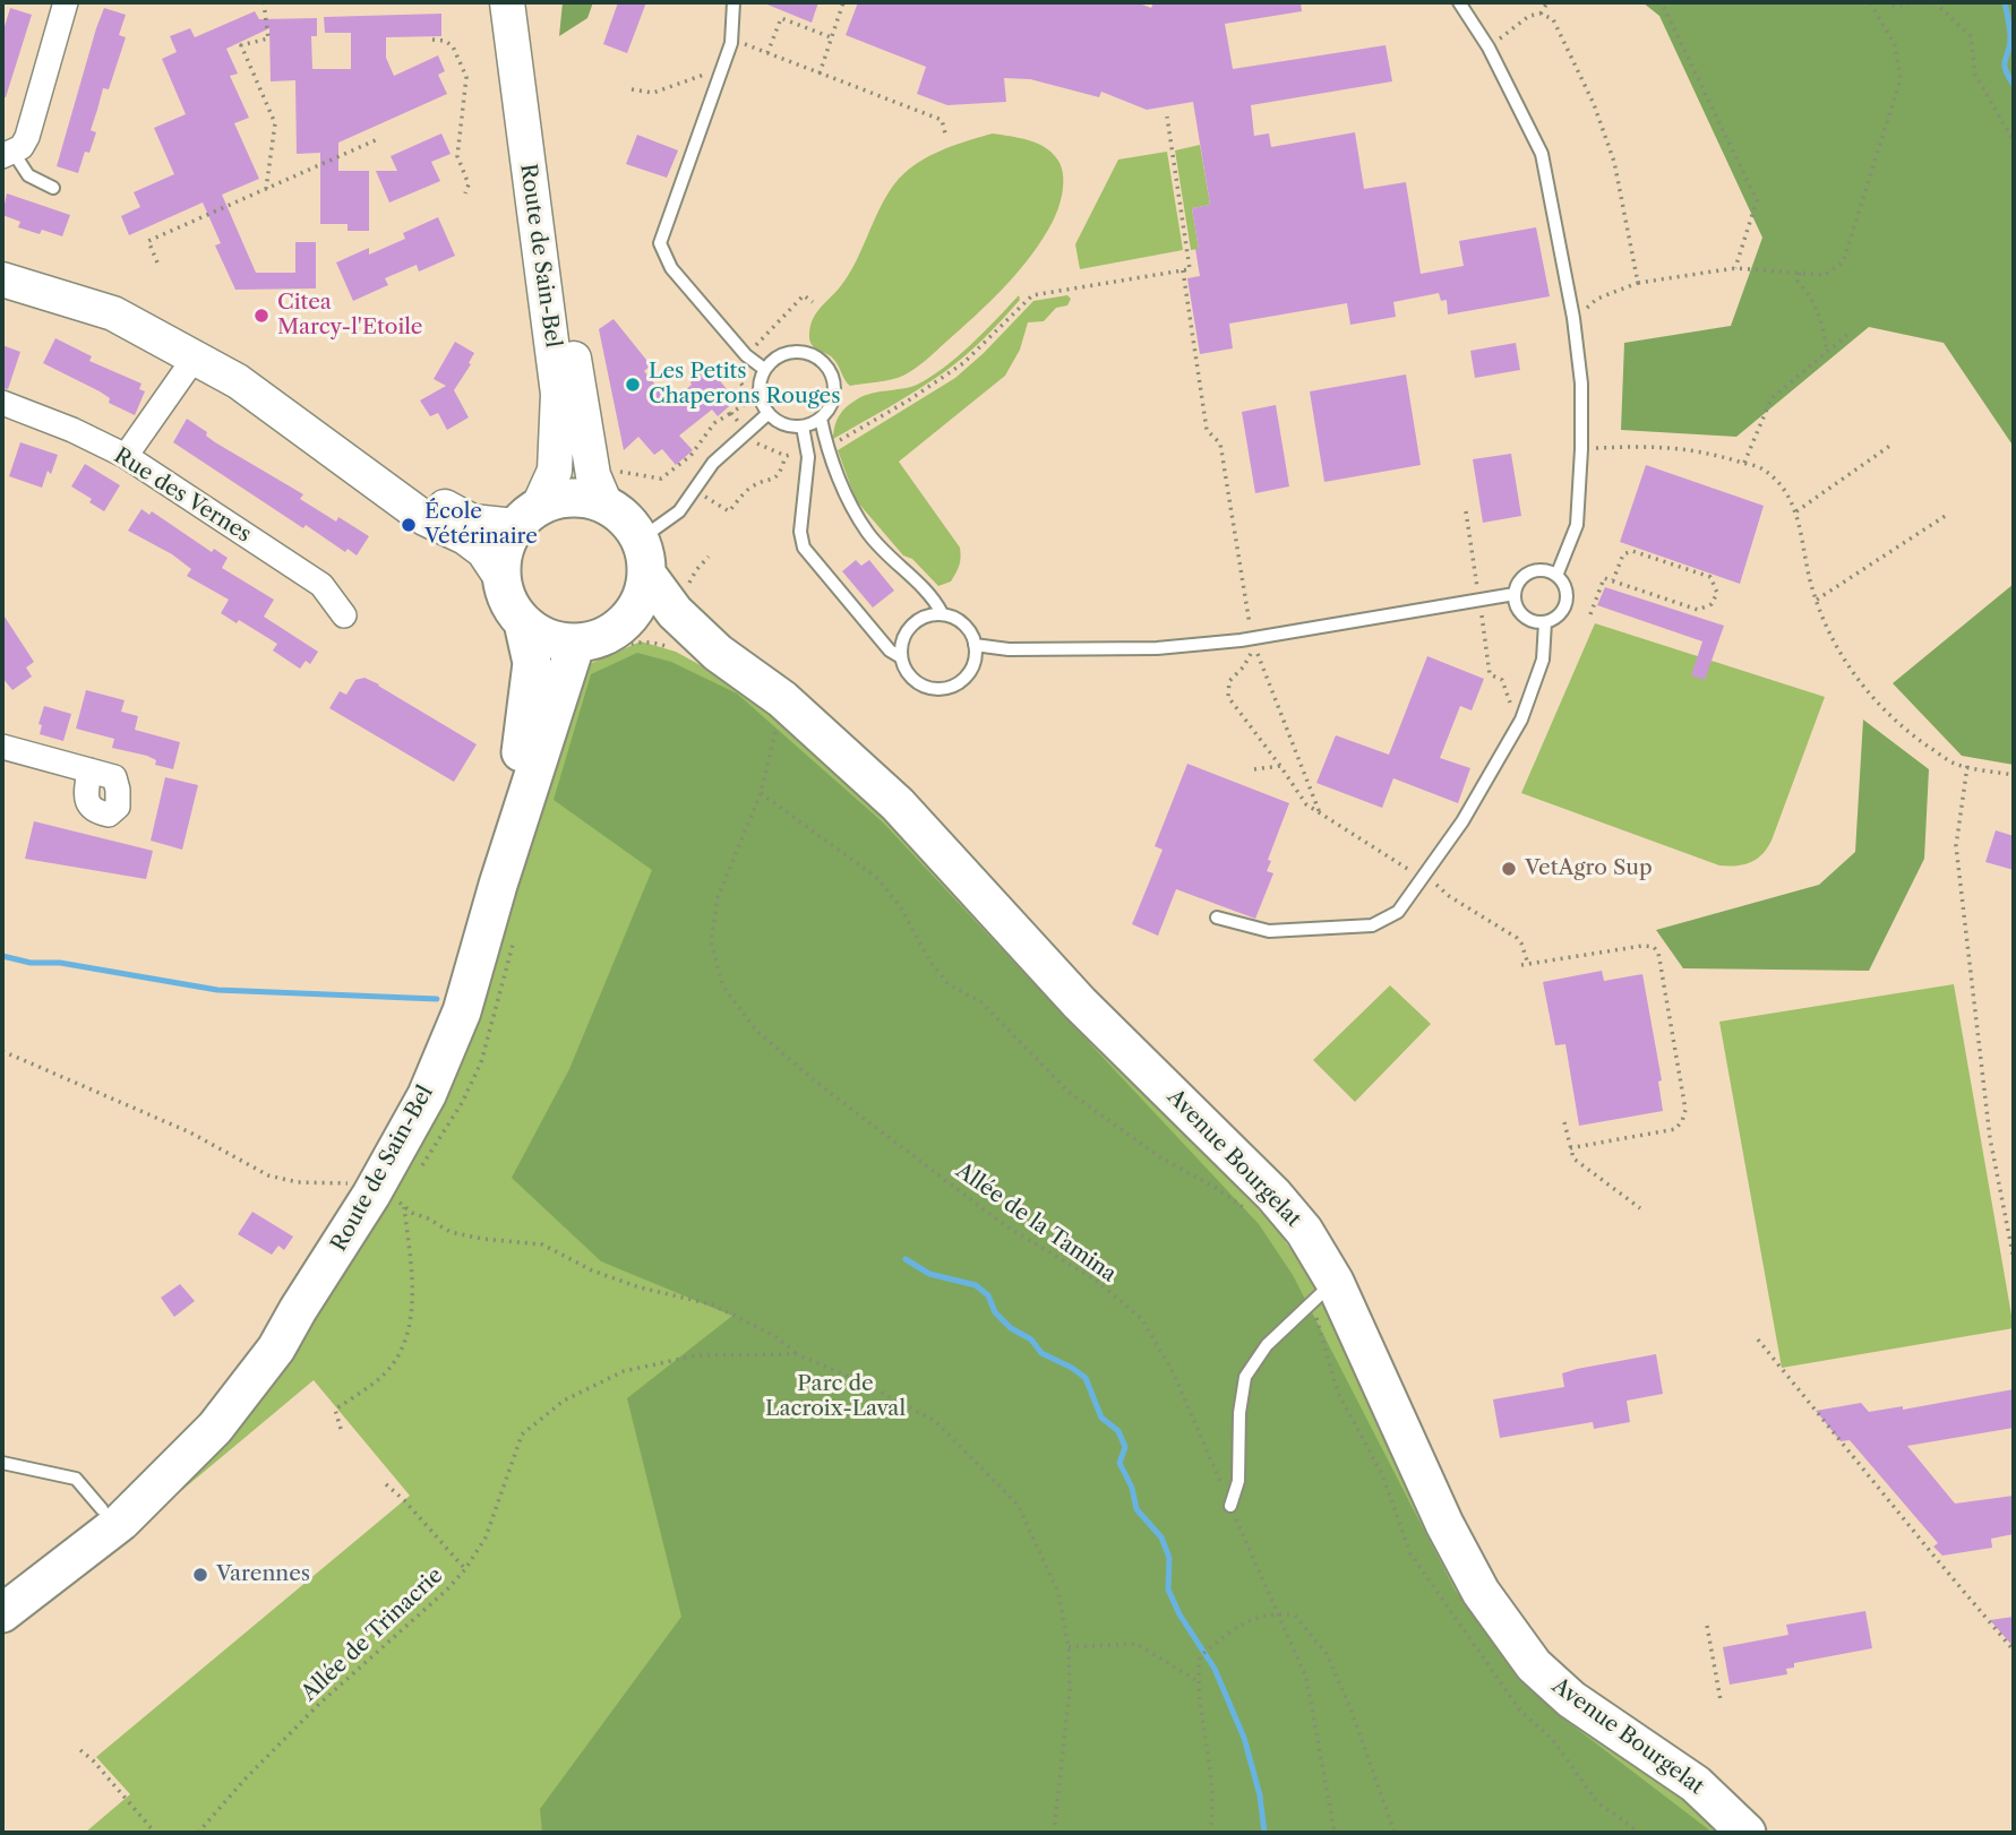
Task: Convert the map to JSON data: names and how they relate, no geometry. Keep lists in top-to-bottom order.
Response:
{
  "streets": {
    "main road": ["Route de Sain-Bel", "Avenue Bourgelat"],
    "street": ["Rue des Vernes"],
    "path": ["Allée de la Tamina", "Allée de Trinacrie"]
  },
  "crossings": [
    ["Route de Sain-Bel", "Avenue Bourgelat"],
    ["Avenue Bourgelat", "Allée de la Tamina"]
  ],
  "parks": ["Parc de Lacroix-Laval"],
  "places": [
    "Citea Marcy-l'Etoile",
    "Les Petits Chaperons Rouges",
    "École Vétérinaire",
    "VetAgro Sup",
    "Varennes"
  ]
}
